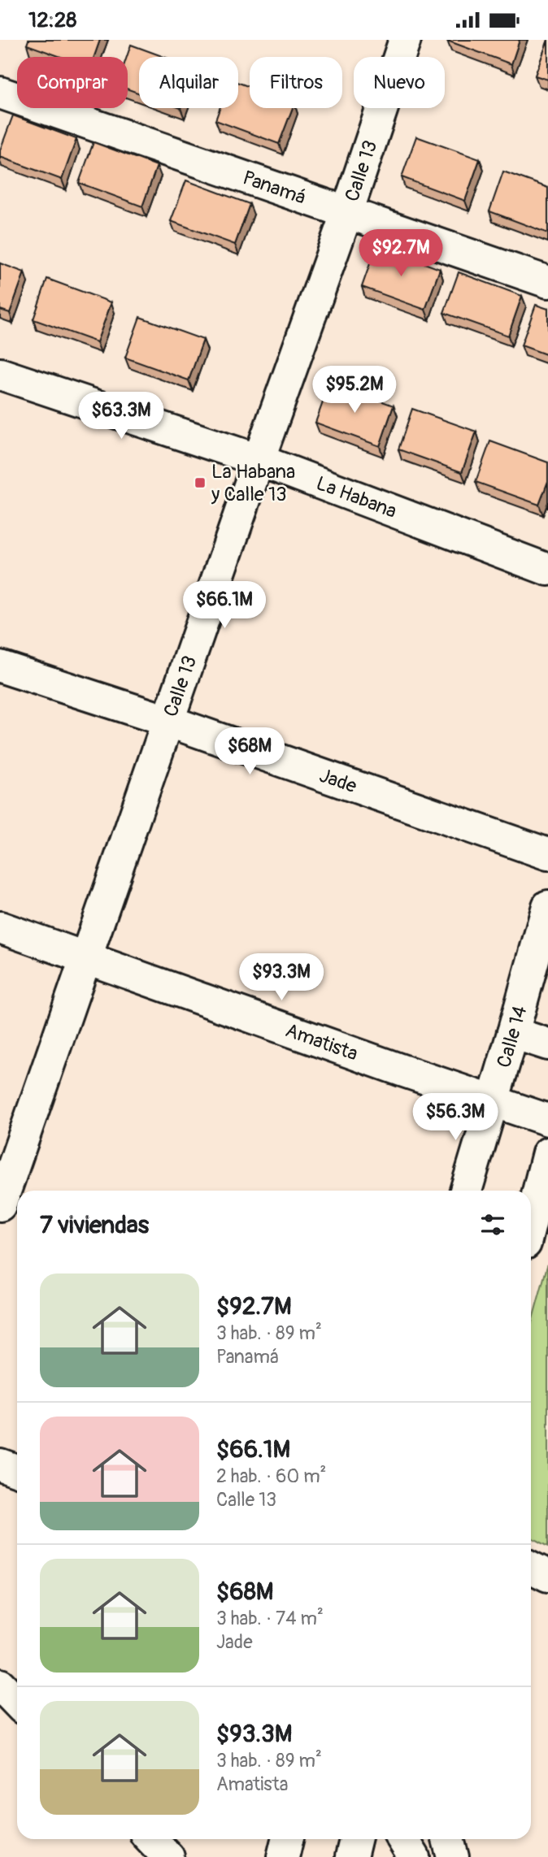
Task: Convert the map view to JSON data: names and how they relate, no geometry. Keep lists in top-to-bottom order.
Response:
{
  "streets": {
    "street": [
      "Calle 13",
      "Panamá",
      "La Habana",
      "Jade",
      "Calle 14",
      "Amatista"
    ]
  },
  "crossings": [
    ["Calle 13", "Panamá"],
    ["Calle 13", "La Habana"],
    ["Calle 13", "Jade"],
    ["Calle 13", "Amatista"],
    ["Calle 14", "Amatista"]
  ],
  "places": {
    "transit": ["La Habana y Calle 13"]
  },
  "page": {
    "status": "12:28",
    "chip": [
      "Comprar",
      "Alquilar",
      "Filtros",
      "Nuevo"
    ],
    "price": [
      "$92.7M",
      "$95.2M",
      "$63.3M",
      "$66.1M",
      "$68M",
      "$93.3M",
      "$56.3M"
    ],
    "heading": "7 viviendas",
    "list": [
      {
        "name": "$92.7M",
        "note": "3 hab. · 89 m² · Panamá"
      },
      {
        "name": "$66.1M",
        "note": "2 hab. · 60 m² · Calle 13"
      },
      {
        "name": "$68M",
        "note": "3 hab. · 74 m² · Jade"
      },
      {
        "name": "$93.3M",
        "note": "3 hab. · 89 m² · Amatista"
      }
    ]
  }
}
